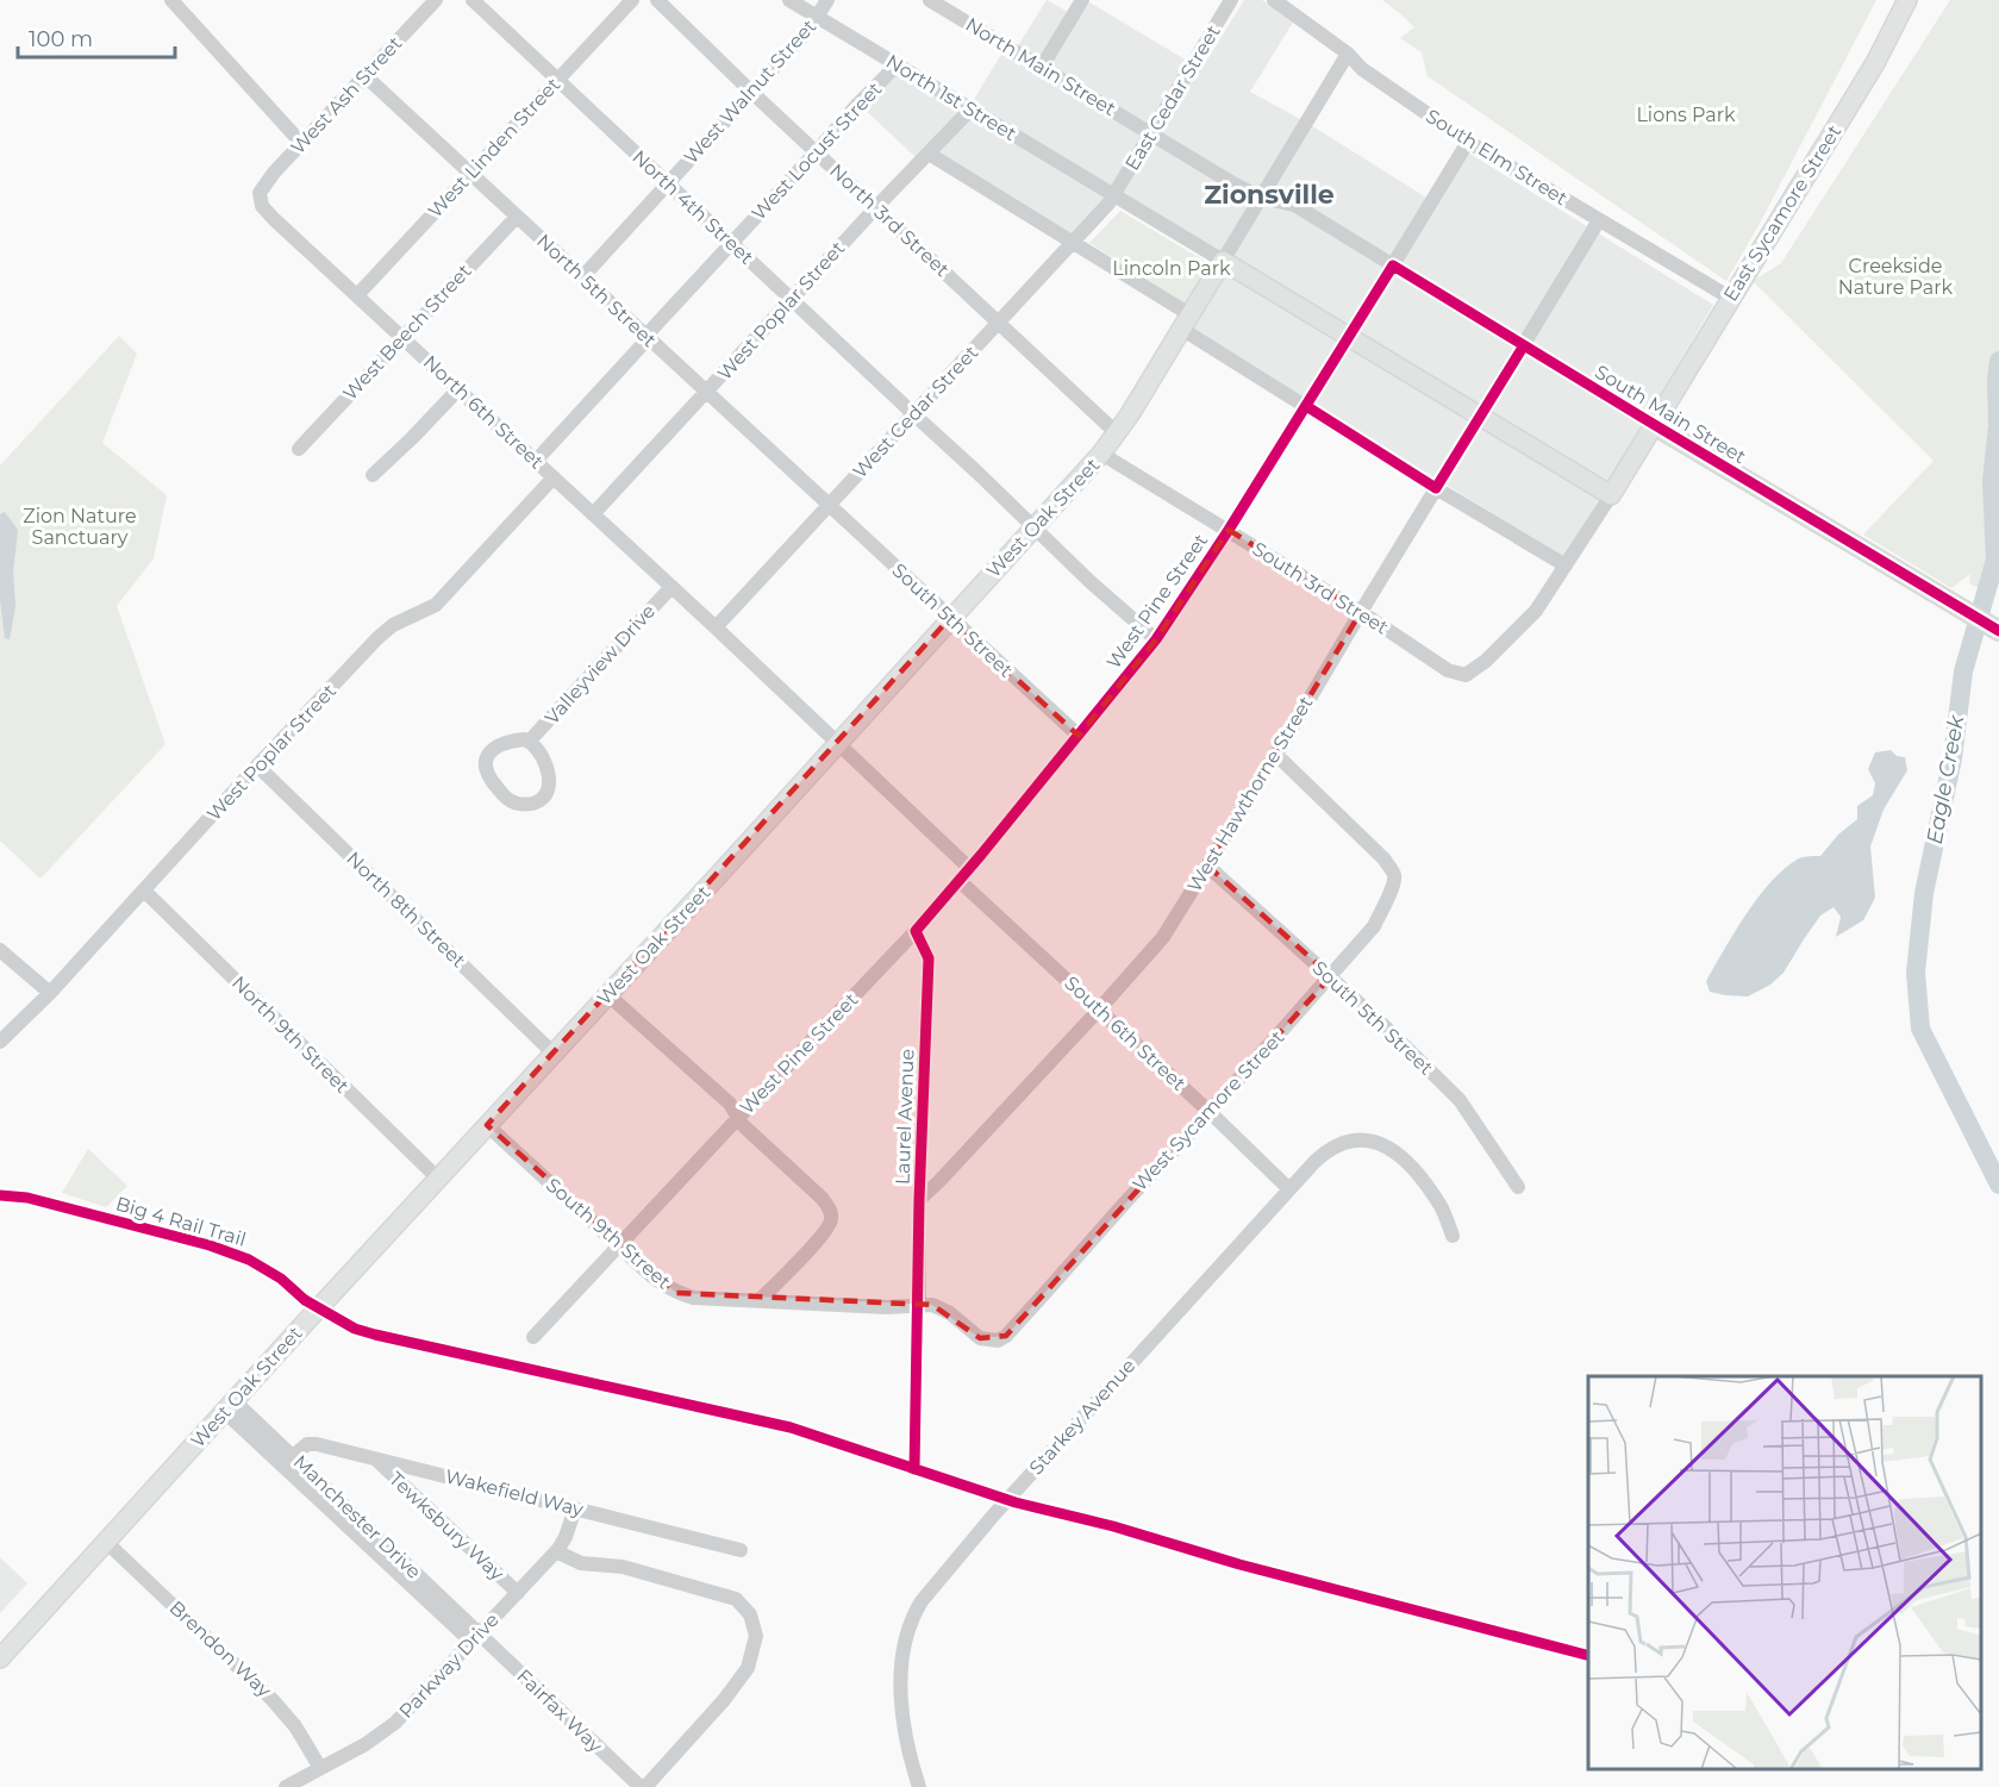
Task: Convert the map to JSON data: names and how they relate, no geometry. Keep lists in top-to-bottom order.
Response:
{
  "streets": {
    "main road": ["East Sycamore Street", "South Main Street", "West Oak Street"],
    "street": [
      "North Main Street",
      "West Walnut Street",
      "West Ash Street",
      "North 1st Street",
      "East Cedar Street",
      "West Linden Street",
      "West Locust Street",
      "South Elm Street",
      "North 4th Street",
      "North 3rd Street",
      "North 5th Street",
      "West Poplar Street",
      "West Beech Street",
      "North 6th Street",
      "West Cedar Street",
      "South 3rd Street",
      "West Pine Street",
      "South 5th Street",
      "Valleyview Drive",
      "West Hawthorne Street",
      "North 8th Street",
      "South 6th Street",
      "North 9th Street",
      "West Sycamore Street",
      "Laurel Avenue",
      "South 9th Street",
      "Starkey Avenue",
      "Wakefield Way",
      "Manchester Drive",
      "Tewksbury Way",
      "Brendon Way",
      "Parkway Drive",
      "Fairfax Way"
    ],
    "cycle path": ["Big 4 Rail Trail"]
  },
  "crossings": [
    ["North Main Street", "East Cedar Street"],
    ["North Main Street", "South Main Street"],
    ["West Walnut Street", "North 1st Street"],
    ["West Walnut Street", "North 4th Street"],
    ["West Walnut Street", "North 3rd Street"],
    ["West Walnut Street", "North 5th Street"],
    ["West Ash Street", "North 5th Street"],
    ["West Ash Street", "North 6th Street"],
    ["North 1st Street", "East Cedar Street"],
    ["North 1st Street", "West Locust Street"],
    ["North 1st Street", "West Poplar Street"],
    ["North 1st Street", "West Cedar Street"],
    ["North 1st Street", "West Oak Street"],
    ["East Cedar Street", "West Cedar Street"],
    ["East Cedar Street", "South Main Street"],
    ["West Linden Street", "North 4th Street"],
    ["West Linden Street", "North 5th Street"],
    ["West Linden Street", "North 6th Street"],
    ["West Locust Street", "North 4th Street"],
    ["West Locust Street", "North 3rd Street"],
    ["West Locust Street", "North 5th Street"],
    ["West Locust Street", "North 6th Street"],
    ["South Elm Street", "East Sycamore Street"],
    ["South Elm Street", "West Oak Street"],
    ["South Elm Street", "West Pine Street"],
    ["South Elm Street", "West Hawthorne Street"],
    ["North 4th Street", "West Poplar Street"],
    ["North 4th Street", "West Cedar Street"],
    ["North 4th Street", "West Oak Street"],
    ["North 4th Street", "West Pine Street"],
    ["East Sycamore Street", "South Main Street"],
    ["North 3rd Street", "West Poplar Street"],
    ["North 3rd Street", "West Cedar Street"],
    ["North 5th Street", "West Poplar Street"],
    ["North 5th Street", "West Beech Street"],
    ["North 5th Street", "West Cedar Street"],
    ["North 5th Street", "South 5th Street"],
    ["West Poplar Street", "North 6th Street"],
    ["West Poplar Street", "North 8th Street"],
    ["West Poplar Street", "North 9th Street"],
    ["West Beech Street", "North 6th Street"],
    ["North 6th Street", "West Cedar Street"],
    ["North 6th Street", "Valleyview Drive"],
    ["West Cedar Street", "South 5th Street"],
    ["South Main Street", "West Oak Street"],
    ["South Main Street", "West Pine Street"],
    ["South Main Street", "West Hawthorne Street"],
    ["West Oak Street", "South 3rd Street"],
    ["West Oak Street", "South 5th Street"],
    ["West Oak Street", "North 8th Street"],
    ["West Oak Street", "North 9th Street"],
    ["West Oak Street", "South 9th Street"],
    ["West Oak Street", "Manchester Drive"],
    ["West Oak Street", "Brendon Way"],
    ["South 3rd Street", "West Pine Street"],
    ["South 3rd Street", "West Hawthorne Street"],
    ["West Pine Street", "South 5th Street"],
    ["West Pine Street", "South 6th Street"],
    ["West Pine Street", "Laurel Avenue"],
    ["West Pine Street", "South 9th Street"],
    ["South 5th Street", "West Hawthorne Street"],
    ["South 5th Street", "West Sycamore Street"],
    ["West Hawthorne Street", "South 6th Street"],
    ["West Hawthorne Street", "West Sycamore Street"],
    ["West Hawthorne Street", "Laurel Avenue"],
    ["South 6th Street", "West Sycamore Street"],
    ["South 6th Street", "Starkey Avenue"],
    ["West Sycamore Street", "South 9th Street"],
    ["Laurel Avenue", "South 9th Street"],
    ["Wakefield Way", "Manchester Drive"],
    ["Wakefield Way", "Tewksbury Way"],
    ["Wakefield Way", "Parkway Drive"],
    ["Manchester Drive", "Parkway Drive"],
    ["Manchester Drive", "Fairfax Way"],
    ["Tewksbury Way", "Parkway Drive"],
    ["Brendon Way", "Parkway Drive"],
    ["Parkway Drive", "Fairfax Way"]
  ],
  "districts": ["Zionsville"],
  "water": ["Eagle Creek"],
  "parks": [
    "Lions Park",
    "Creekside Nature Park",
    "Lincoln Park",
    "Zion Nature Sanctuary"
  ],
  "scale_bar": "100 m"
}
